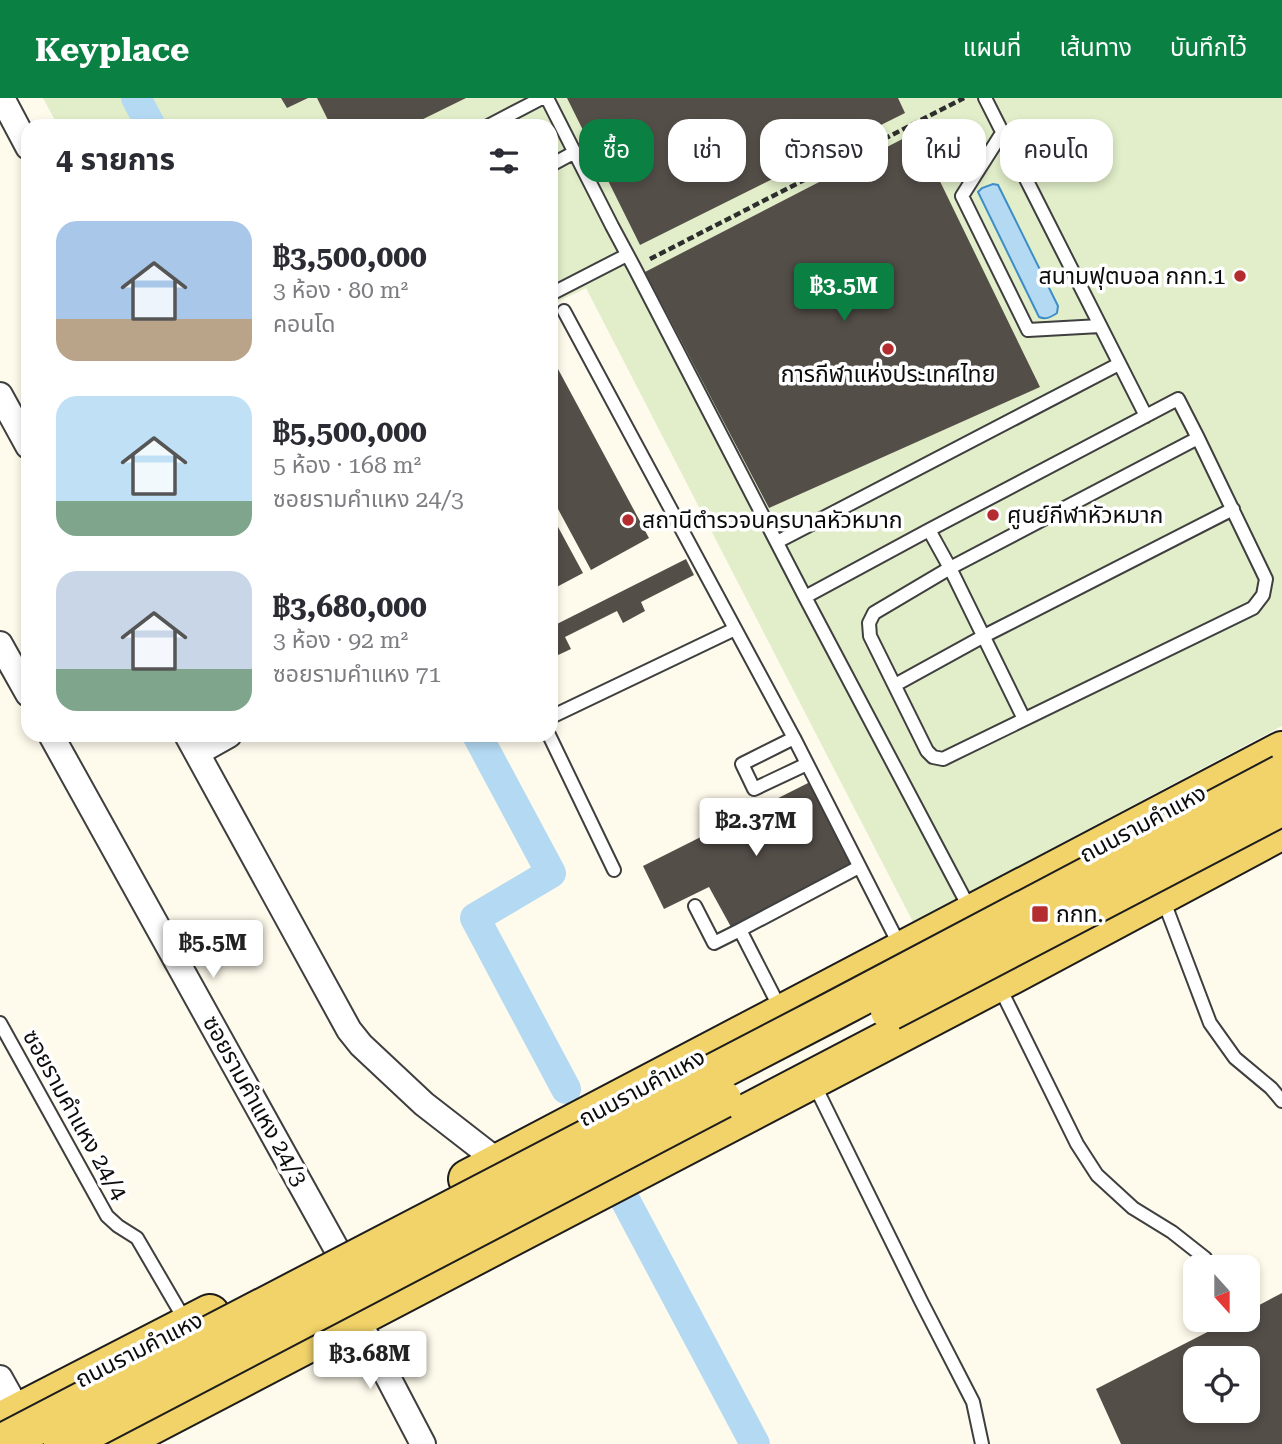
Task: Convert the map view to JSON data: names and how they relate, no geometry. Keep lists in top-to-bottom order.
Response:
{
  "streets": {
    "main road": ["ถนนรามคำแหง"],
    "street": ["ซอยรามคำแหง 24/3"],
    "lane": ["ซอยรามคำแหง 24/4"]
  },
  "crossings": [
    ["ถนนรามคำแหง", "ซอยรามคำแหง 24/3"],
    ["ถนนรามคำแหง", "ซอยรามคำแหง 24/4"]
  ],
  "places": {
    "other": [
      "สนามฟุตบอล กกท.1",
      "การกีฬาแห่งประเทศไทย",
      "ศูนย์กีฬาหัวหมาก",
      "สถานีตำรวจนครบาลหัวหมาก"
    ],
    "transit": ["กกท."]
  },
  "north": "bottom",
  "page": {
    "header": "Keyplace",
    "nav": ["แผนที่", "เส้นทาง", "บันทึกไว้"],
    "chip": [
      "ซื้อ",
      "เช่า",
      "ตัวกรอง",
      "ใหม่",
      "คอนโด"
    ],
    "heading": "4 รายการ",
    "list": [
      {
        "name": "฿3,500,000",
        "note": "3 ห้อง · 80 m² · คอนโด"
      },
      {
        "name": "฿5,500,000",
        "note": "5 ห้อง · 168 m² · ซอยรามคำแหง 24/3"
      },
      {
        "name": "฿3,680,000",
        "note": "3 ห้อง · 92 m² · ซอยรามคำแหง 71"
      }
    ],
    "price": [
      "฿3.5M",
      "฿2.37M",
      "฿5.5M",
      "฿3.68M"
    ]
  }
}
